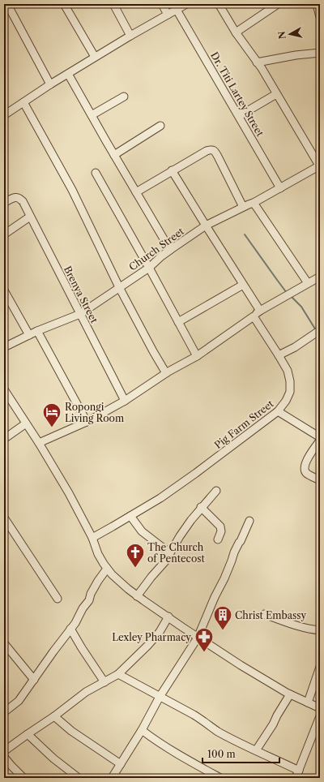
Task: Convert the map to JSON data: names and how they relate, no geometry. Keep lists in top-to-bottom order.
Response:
{
  "streets": {
    "street": [
      "Dr. Titi Lartey Street",
      "Church Street",
      "Brenya Street",
      "Pig Farm Street"
    ]
  },
  "crossings": [
    ["Dr. Titi Lartey Street", "Church Street"],
    ["Church Street", "Brenya Street"]
  ],
  "places": {
    "hotel": ["Ropongi Living Room"],
    "church": ["The Church of Pentecost"],
    "building": ["Christ Embassy"],
    "pharmacy": ["Lexley Pharmacy"]
  },
  "scale_bar": "100 m",
  "north": "left"
}
